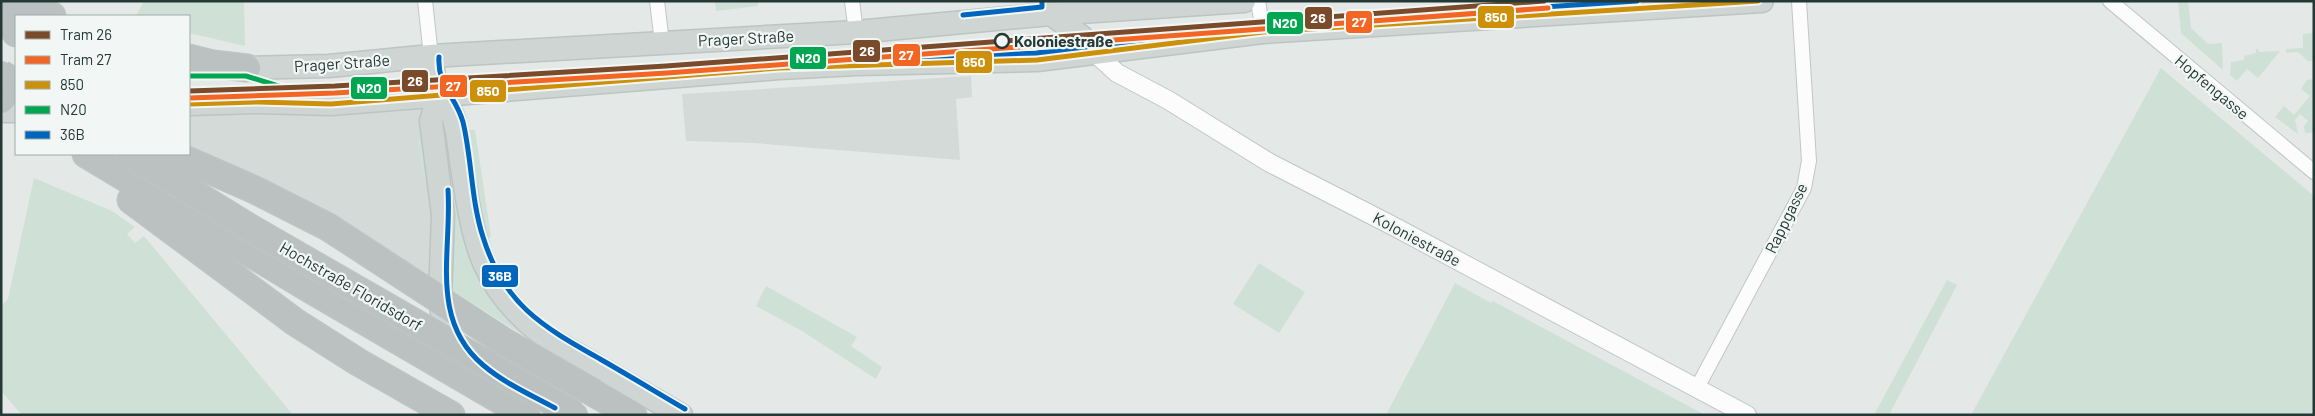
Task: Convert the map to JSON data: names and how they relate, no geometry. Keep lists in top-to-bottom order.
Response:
{
  "streets": {
    "highway": ["Hochstraße Floridsdorf"],
    "main road": ["Prager Straße"],
    "street": ["Hopfengasse", "Rappgasse", "Koloniestraße"]
  },
  "crossings": [
    ["Prager Straße", "Koloniestraße"],
    ["Rappgasse", "Koloniestraße"]
  ],
  "places": ["Koloniestraße"],
  "lines": [
    "tram line 26",
    "transit line 850",
    "transit line 36B",
    "tram line 27",
    "transit line N20"
  ],
  "legend": [
    "Tram 26",
    "Tram 27",
    "850",
    "N20",
    "36B"
  ]
}
